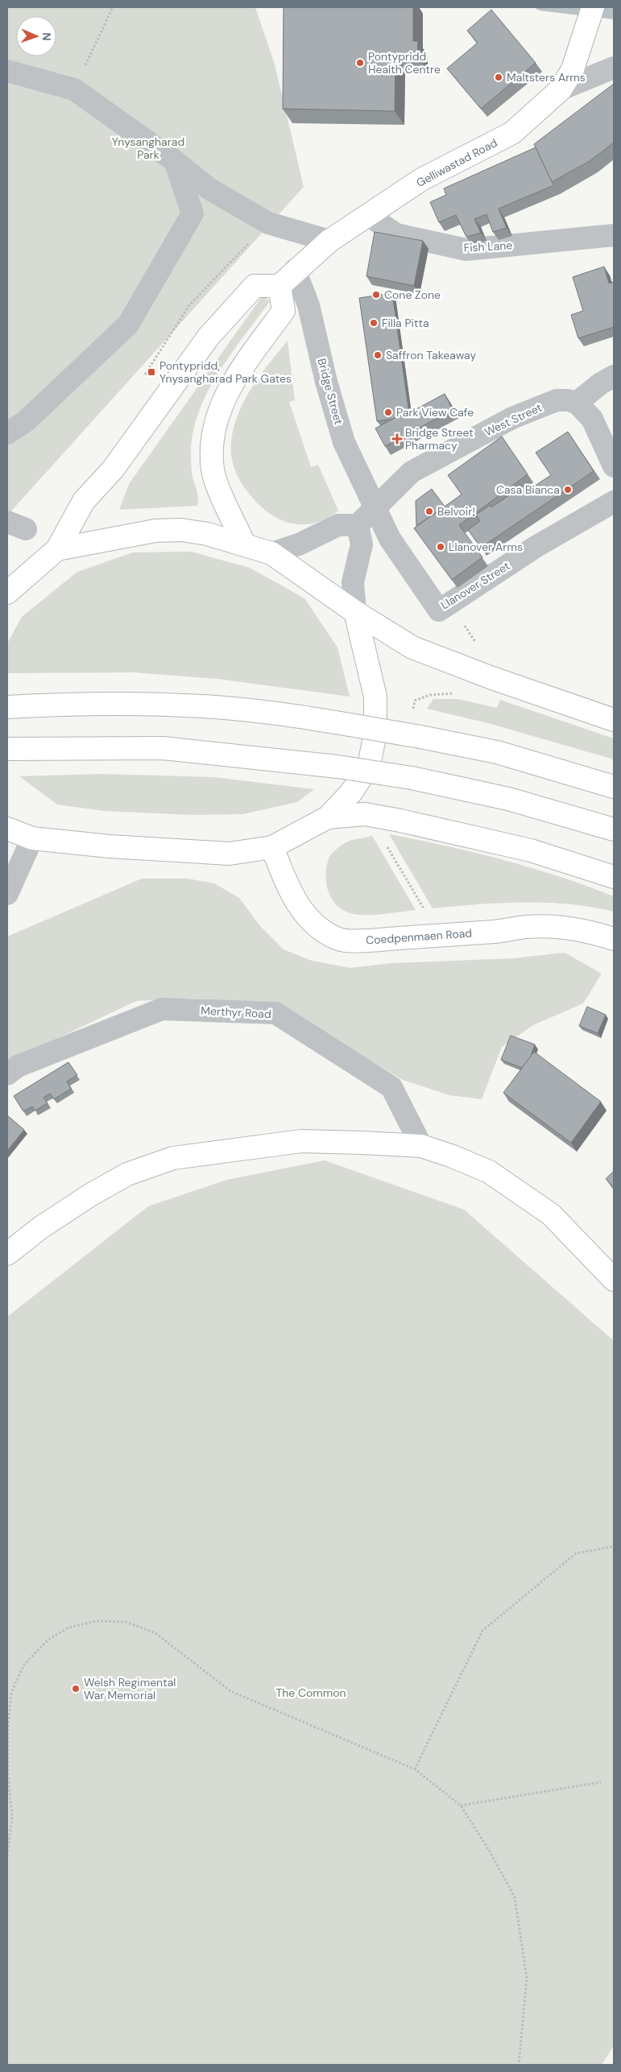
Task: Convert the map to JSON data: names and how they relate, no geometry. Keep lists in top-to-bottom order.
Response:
{
  "streets": {
    "main road": ["Gelliwastad Road", "Coedpenmaen Road"],
    "street": [
      "Fish Lane",
      "Bridge Street",
      "West Street",
      "Llanover Street",
      "Merthyr Road"
    ]
  },
  "crossings": [
    ["Gelliwastad Road", "Fish Lane"],
    ["Gelliwastad Road", "Bridge Street"],
    ["Bridge Street", "West Street"],
    ["Bridge Street", "Llanover Street"],
    ["West Street", "Llanover Street"]
  ],
  "parks": ["Ynysangharad Park", "The Common"],
  "places": {
    "other": [
      "Pontypridd Health Centre",
      "Maltsters Arms",
      "Cone Zone",
      "Filla Pitta",
      "Saffron Takeaway",
      "Park View Cafe",
      "Casa Bianca",
      "Belvoir!",
      "Llanover Arms",
      "Welsh Regimental War Memorial"
    ],
    "transit": ["Pontypridd, Ynysangharad Park Gates"],
    "health": ["Bridge Street Pharmacy"]
  },
  "north": "right"
}
